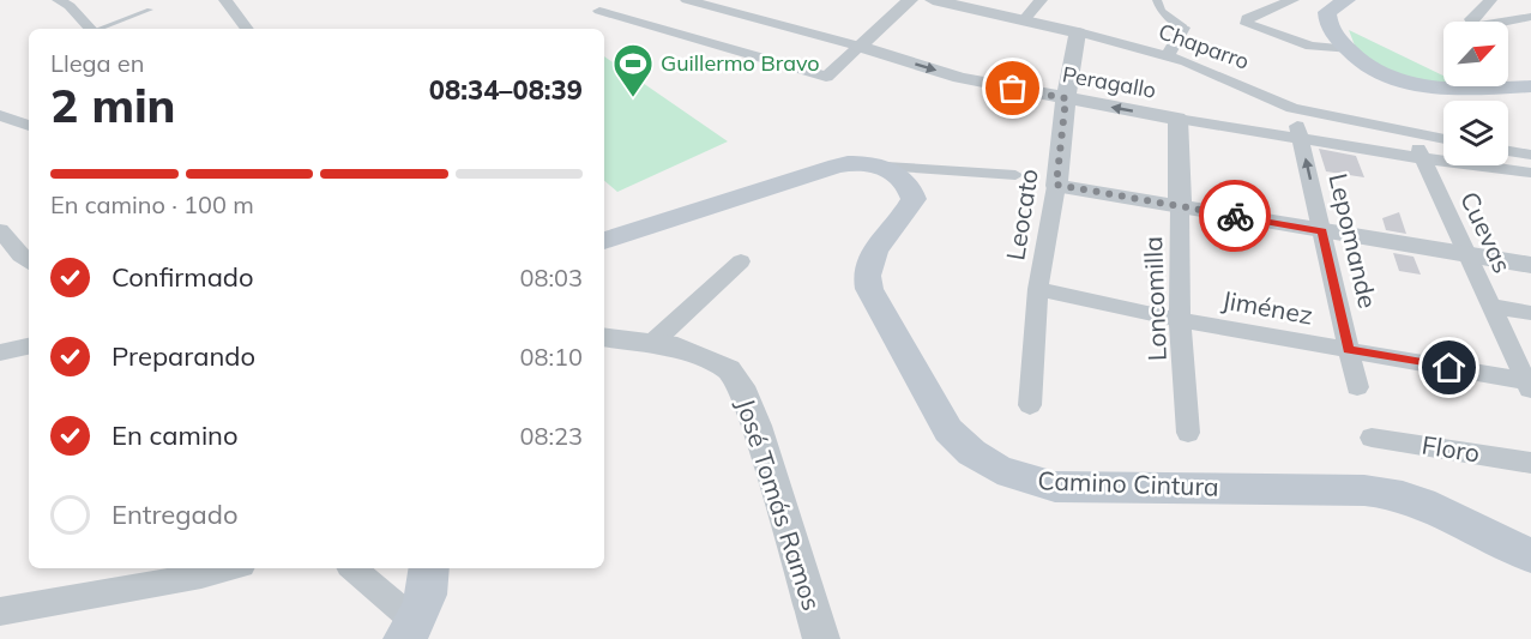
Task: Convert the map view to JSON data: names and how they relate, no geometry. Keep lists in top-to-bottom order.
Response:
{
  "streets": {
    "main road": ["Camino Cintura"],
    "street": [
      "Chaparro",
      "Peragallo",
      "Leocato",
      "Cuevas",
      "Lepomande",
      "Loncomilla",
      "Jiménez",
      "Floro",
      "José Tomás Ramos"
    ]
  },
  "crossings": [
    ["Chaparro", "Leocato"],
    ["Chaparro", "Cuevas"],
    ["Chaparro", "Lepomande"],
    ["Peragallo", "Leocato"],
    ["Peragallo", "Cuevas"],
    ["Peragallo", "Lepomande"],
    ["Peragallo", "Loncomilla"],
    ["Leocato", "Jiménez"],
    ["Cuevas", "Jiménez"],
    ["Lepomande", "Jiménez"],
    ["Loncomilla", "Jiménez"]
  ],
  "places": {
    "sports": ["Guillermo Bravo"]
  },
  "north": "top right",
  "page": {
    "heading": ["2 min", "Llega en", "08:34–08:39"],
    "bar": "En camino · 100 m",
    "list": [
      ["Confirmado", "08:03"],
      ["Preparando", "08:10"],
      ["En camino", "08:23"],
      "Entregado"
    ]
  }
}
